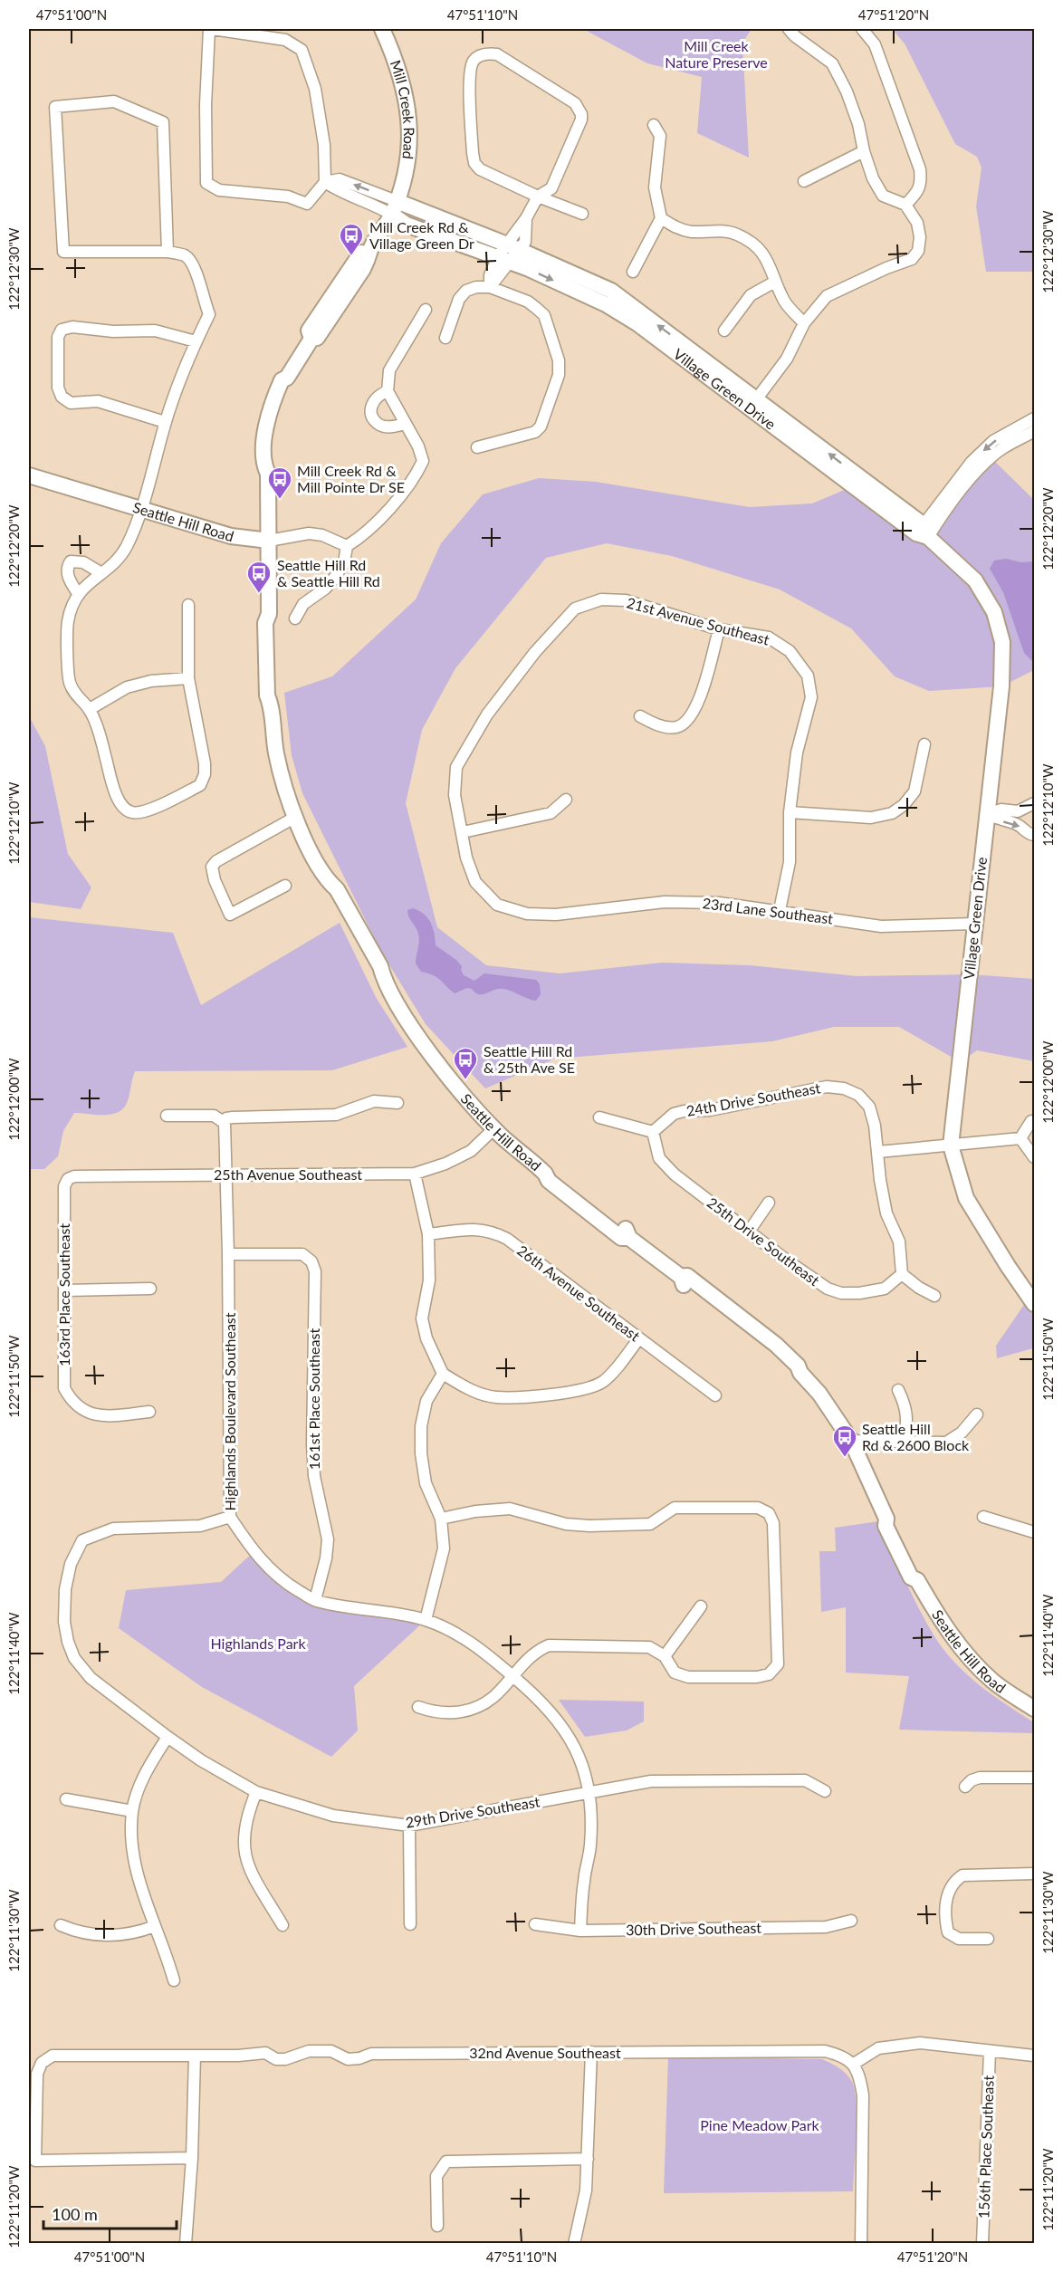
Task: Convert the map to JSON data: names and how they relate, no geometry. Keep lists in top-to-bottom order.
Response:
{
  "streets": {
    "street": [
      "Mill Creek Road",
      "Village Green Drive",
      "Seattle Hill Road",
      "21st Avenue Southeast",
      "23rd Lane Southeast",
      "24th Drive Southeast",
      "25th Avenue Southeast",
      "25th Drive Southeast",
      "26th Avenue Southeast",
      "163rd Place Southeast",
      "161st Place Southeast",
      "Highlands Boulevard Southeast",
      "29th Drive Southeast",
      "30th Drive Southeast",
      "32nd Avenue Southeast",
      "156th Place Southeast"
    ]
  },
  "crossings": [
    ["Mill Creek Road", "Village Green Drive"],
    ["Mill Creek Road", "Seattle Hill Road"],
    ["Village Green Drive", "23rd Lane Southeast"],
    ["Seattle Hill Road", "25th Avenue Southeast"],
    ["21st Avenue Southeast", "23rd Lane Southeast"],
    ["24th Drive Southeast", "25th Drive Southeast"],
    ["25th Avenue Southeast", "163rd Place Southeast"],
    ["25th Avenue Southeast", "Highlands Boulevard Southeast"],
    ["161st Place Southeast", "Highlands Boulevard Southeast"],
    ["Highlands Boulevard Southeast", "29th Drive Southeast"],
    ["Highlands Boulevard Southeast", "30th Drive Southeast"]
  ],
  "parks": ["Mill Creek Nature Preserve", "Highlands Park", "Pine Meadow Park"],
  "places": {
    "bus stop": [
      "Mill Creek Rd & Village Green Dr",
      "Mill Creek Rd & Mill Pointe Dr SE",
      "Seattle Hill Rd & Seattle Hill Rd",
      "Seattle Hill Rd & 25th Ave SE",
      "Seattle Hill Rd & 2600 Block"
    ]
  },
  "scale_bar": "100 m",
  "coordinates": [
    "47°51'00\"N",
    "47°51'10\"N",
    "47°51'20\"N",
    "122°12'30\"W",
    "122°12'20\"W",
    "122°12'10\"W",
    "122°12'00\"W",
    "122°11'50\"W",
    "122°11'40\"W",
    "122°11'30\"W",
    "122°11'20\"W"
  ]
}
